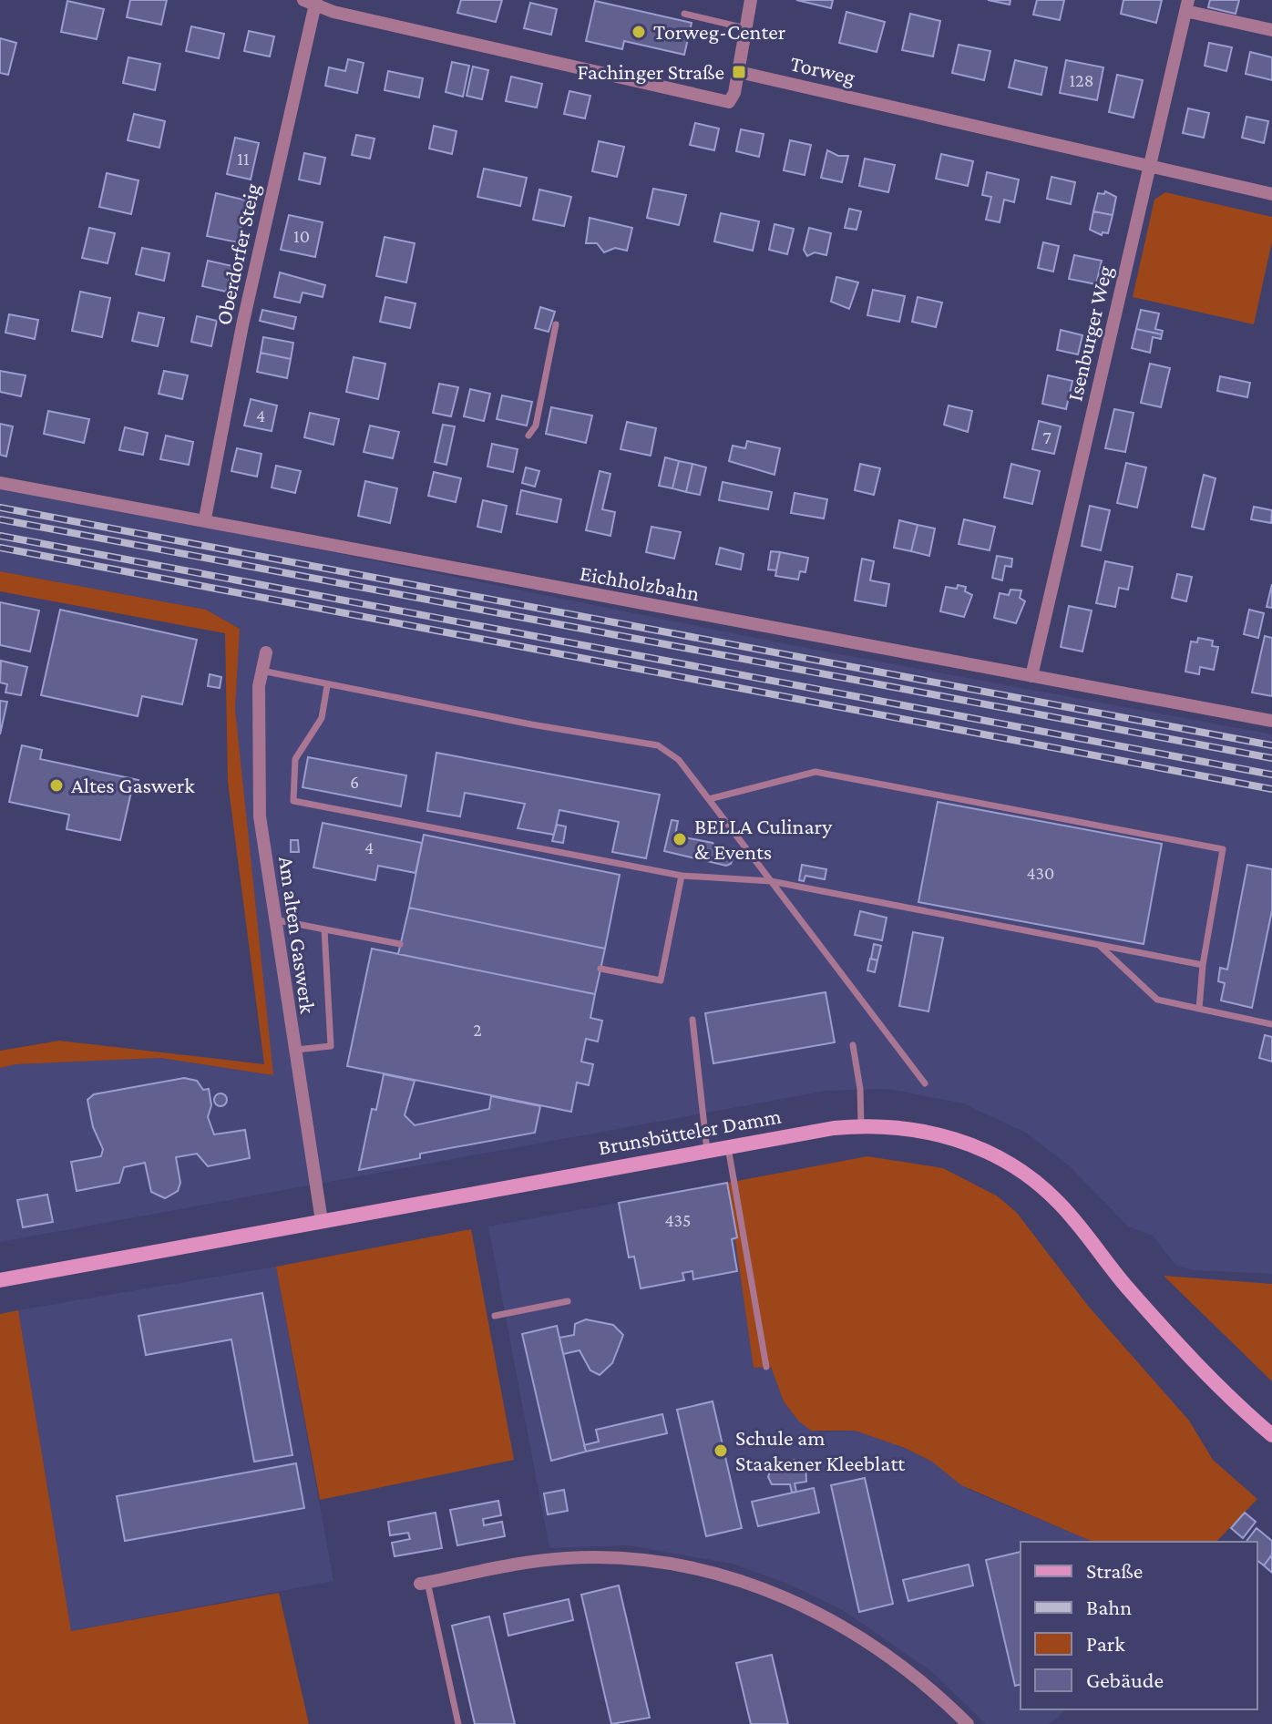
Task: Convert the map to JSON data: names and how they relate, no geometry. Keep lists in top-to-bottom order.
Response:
{
  "streets": {
    "main road": ["Brunsbütteler Damm"],
    "street": [
      "Torweg",
      "Oberdorfer Steig",
      "Isenburger Weg",
      "Eichholzbahn",
      "Am alten Gaswerk"
    ]
  },
  "crossings": [
    ["Torweg", "Isenburger Weg"],
    ["Oberdorfer Steig", "Eichholzbahn"],
    ["Isenburger Weg", "Eichholzbahn"],
    ["Am alten Gaswerk", "Brunsbütteler Damm"]
  ],
  "places": {
    "other": [
      "Torweg-Center",
      "Altes Gaswerk",
      "BELLA Culinary & Events",
      "Schule am Staakener Kleeblatt"
    ],
    "transit": ["Fachinger Straße"]
  },
  "house_numbers": [
    "128",
    "11",
    "10",
    "4",
    "7",
    "6",
    "4",
    "430",
    "2",
    "435"
  ],
  "legend": [
    "Straße",
    "Bahn",
    "Park",
    "Gebäude"
  ]
}
